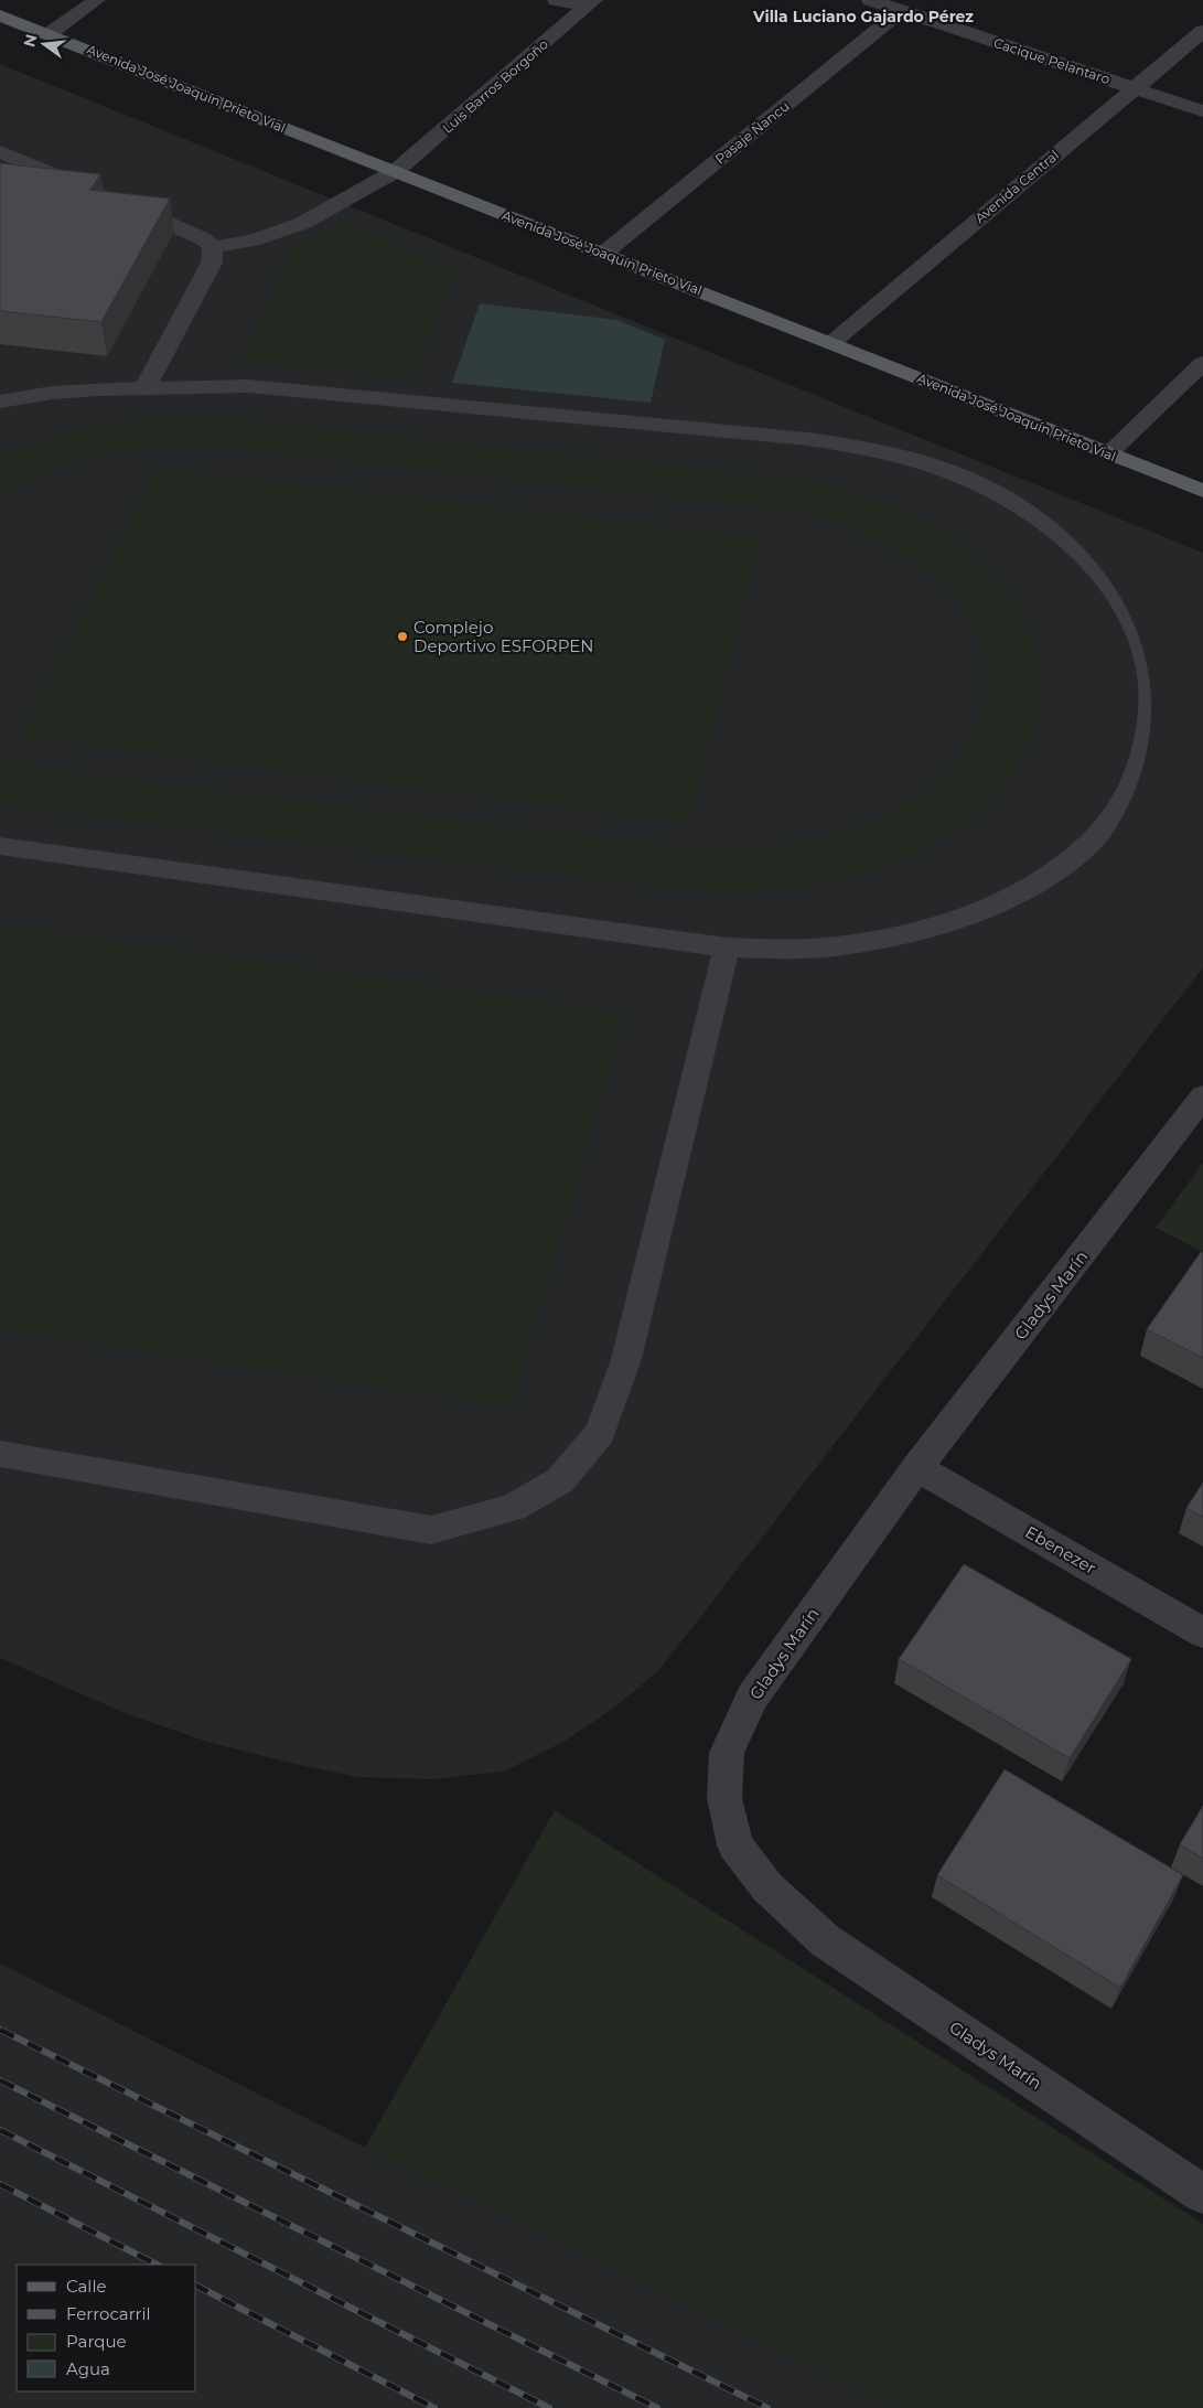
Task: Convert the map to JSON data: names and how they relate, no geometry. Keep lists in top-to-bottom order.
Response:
{
  "streets": {
    "main road": ["Avenida José Joaquín Prieto Vial"],
    "street": [
      "Cacique Pelantaro",
      "Luis Barros Borgoño",
      "Pasaje Ñancu",
      "Avenida Central",
      "Gladys Marín",
      "Ebenezer"
    ]
  },
  "crossings": [
    ["Cacique Pelantaro", "Pasaje Ñancu"],
    ["Cacique Pelantaro", "Avenida Central"],
    ["Luis Barros Borgoño", "Avenida José Joaquín Prieto Vial"],
    ["Avenida José Joaquín Prieto Vial", "Pasaje Ñancu"],
    ["Avenida José Joaquín Prieto Vial", "Avenida Central"],
    ["Gladys Marín", "Ebenezer"]
  ],
  "districts": ["Villa Luciano Gajardo Pérez"],
  "places": ["Complejo Deportivo ESFORPEN"],
  "legend": [
    "Calle",
    "Ferrocarril",
    "Parque",
    "Agua"
  ],
  "north": "left"
}
